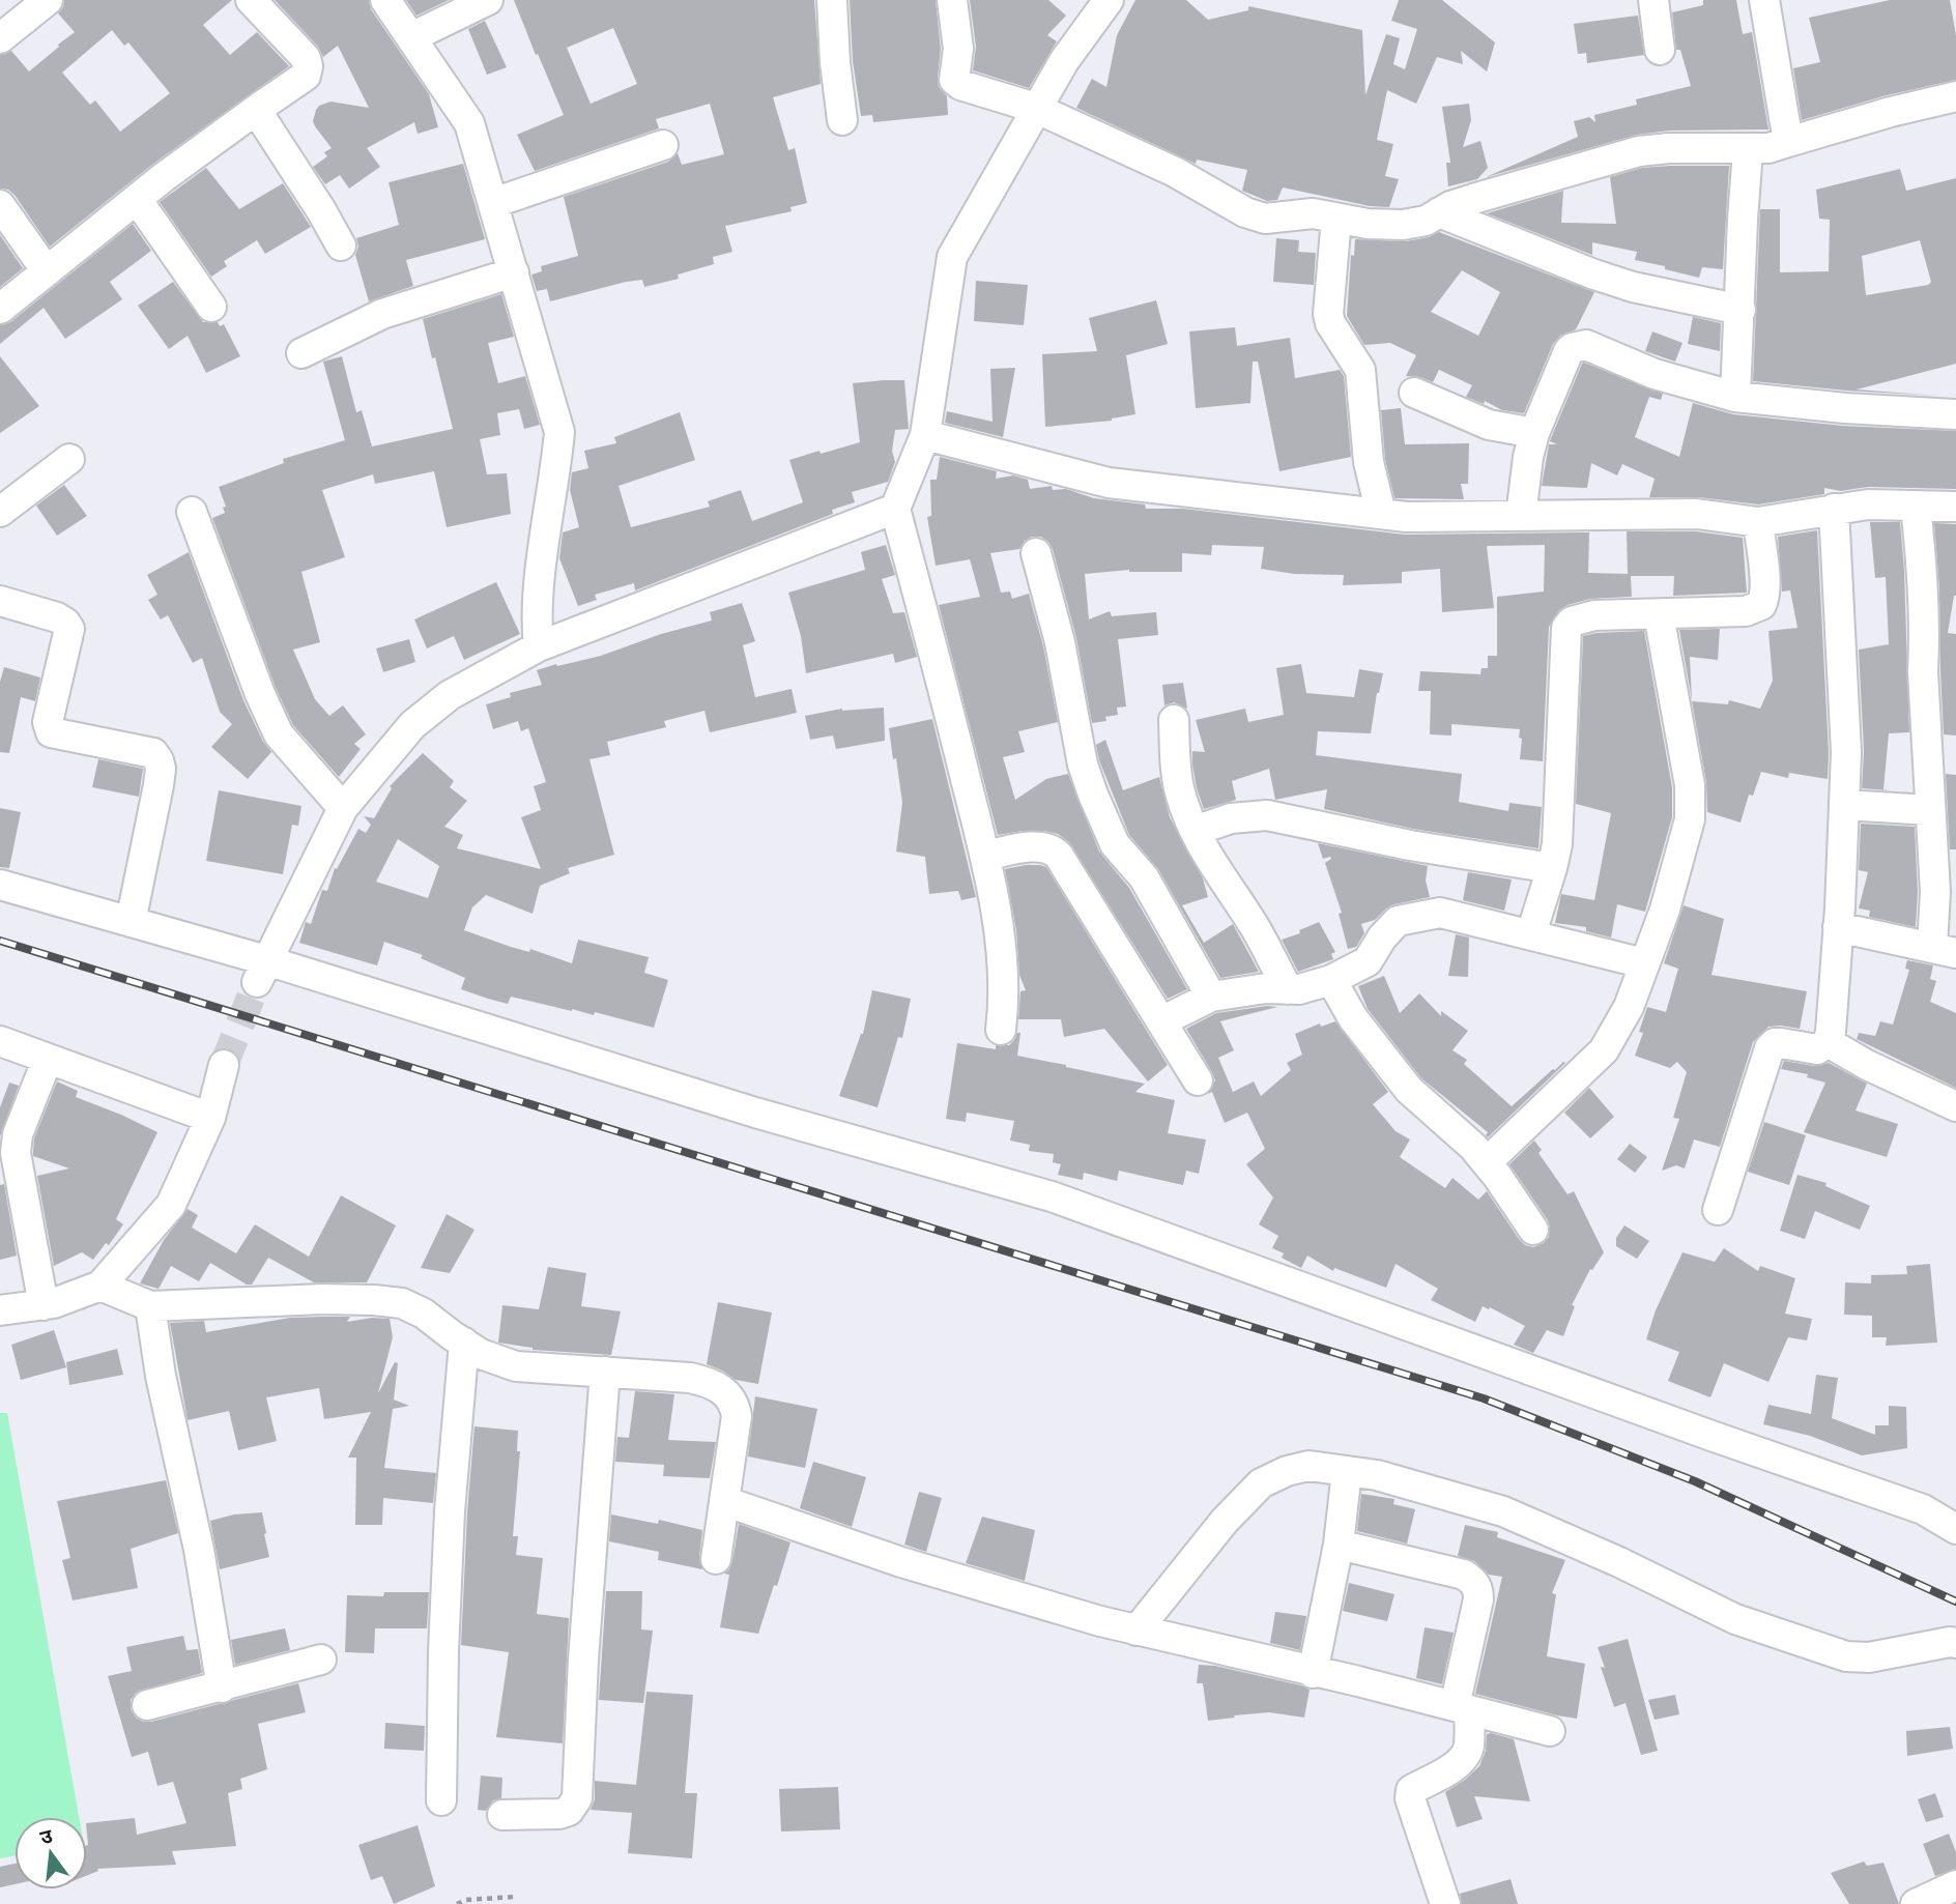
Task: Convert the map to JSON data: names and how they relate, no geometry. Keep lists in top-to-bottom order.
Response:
{
  "north": "top"
}
